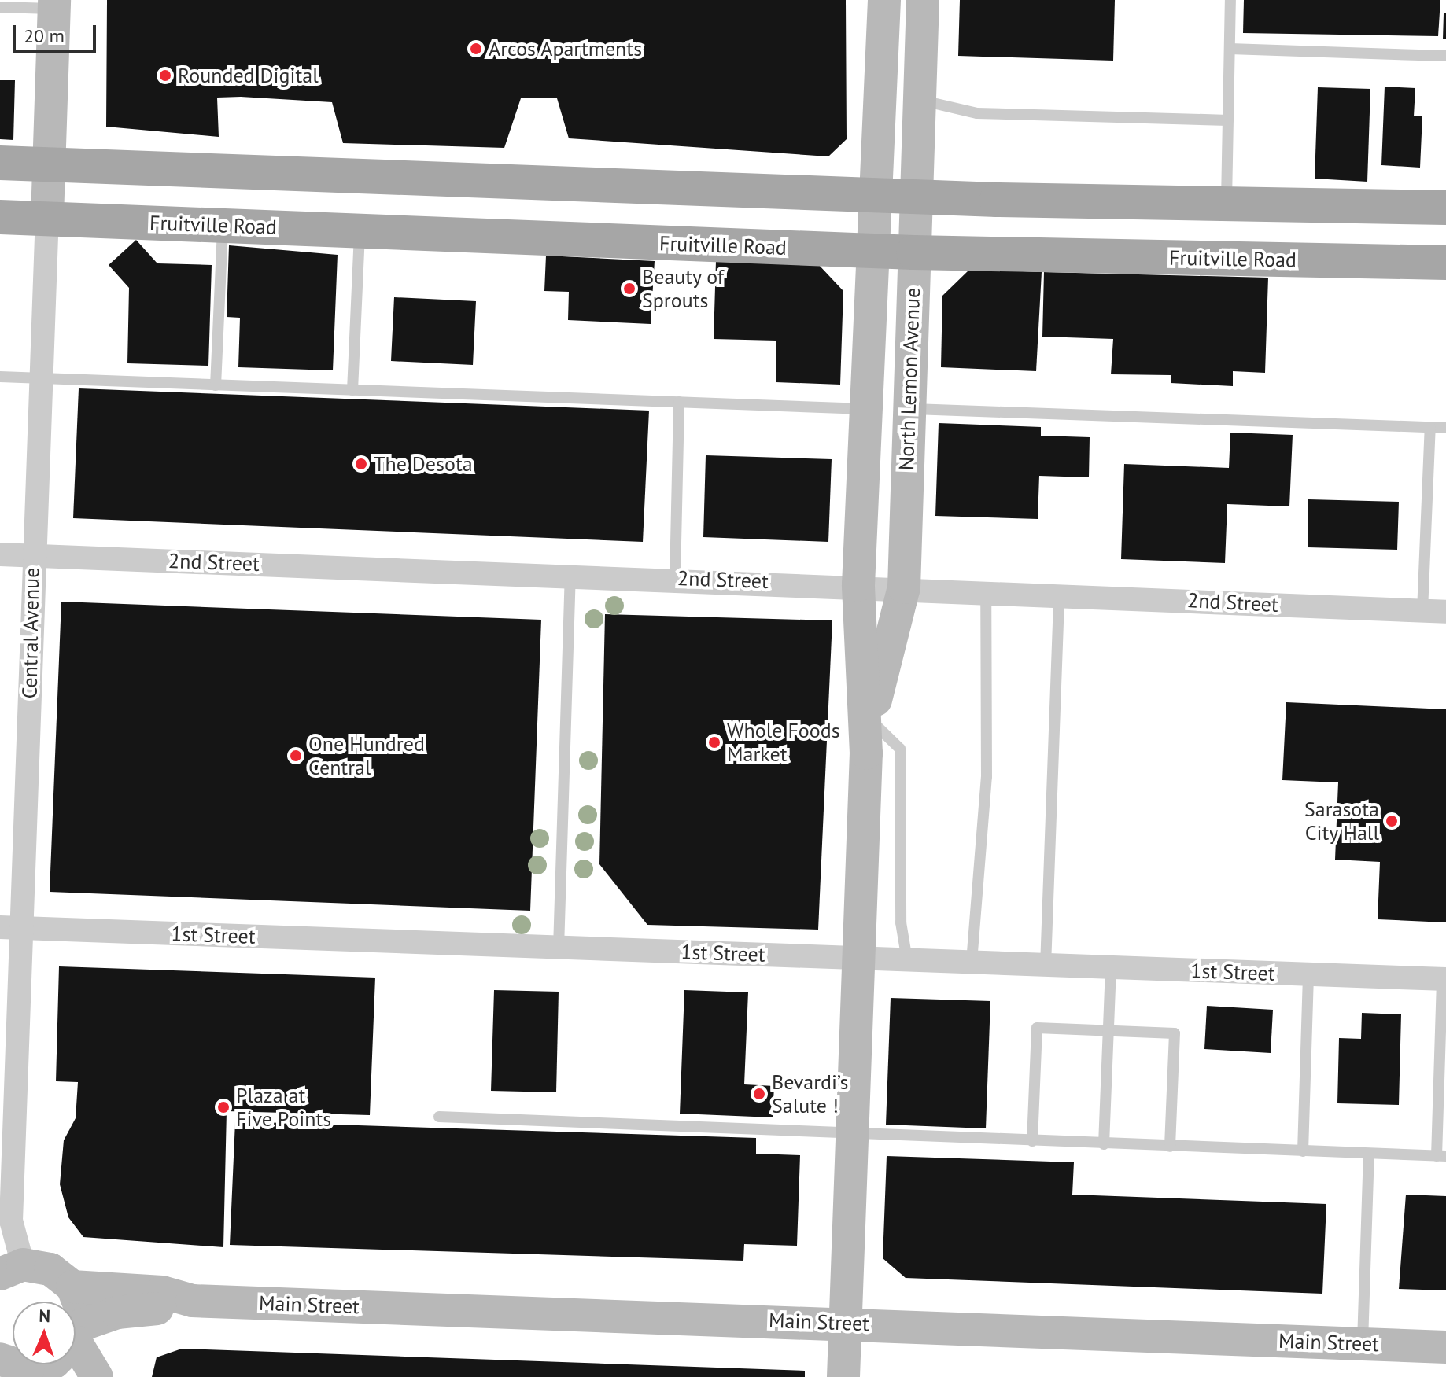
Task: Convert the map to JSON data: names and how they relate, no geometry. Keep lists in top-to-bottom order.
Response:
{
  "streets": {
    "main road": ["Fruitville Road"],
    "street": [
      "North Lemon Avenue",
      "2nd Street",
      "Central Avenue",
      "1st Street",
      "Main Street"
    ]
  },
  "crossings": [
    ["Fruitville Road", "North Lemon Avenue"],
    ["Fruitville Road", "Central Avenue"],
    ["North Lemon Avenue", "2nd Street"],
    ["2nd Street", "Central Avenue"],
    ["Central Avenue", "1st Street"]
  ],
  "places": [
    "Arcos Apartments",
    "Rounded Digital",
    "Beauty of Sprouts",
    "The Desota",
    "Whole Foods Market",
    "One Hundred Central",
    "Sarasota City Hall",
    "Bevardi’s Salute !",
    "Plaza at Five Points"
  ],
  "scale_bar": "20 m",
  "north": "top"
}
